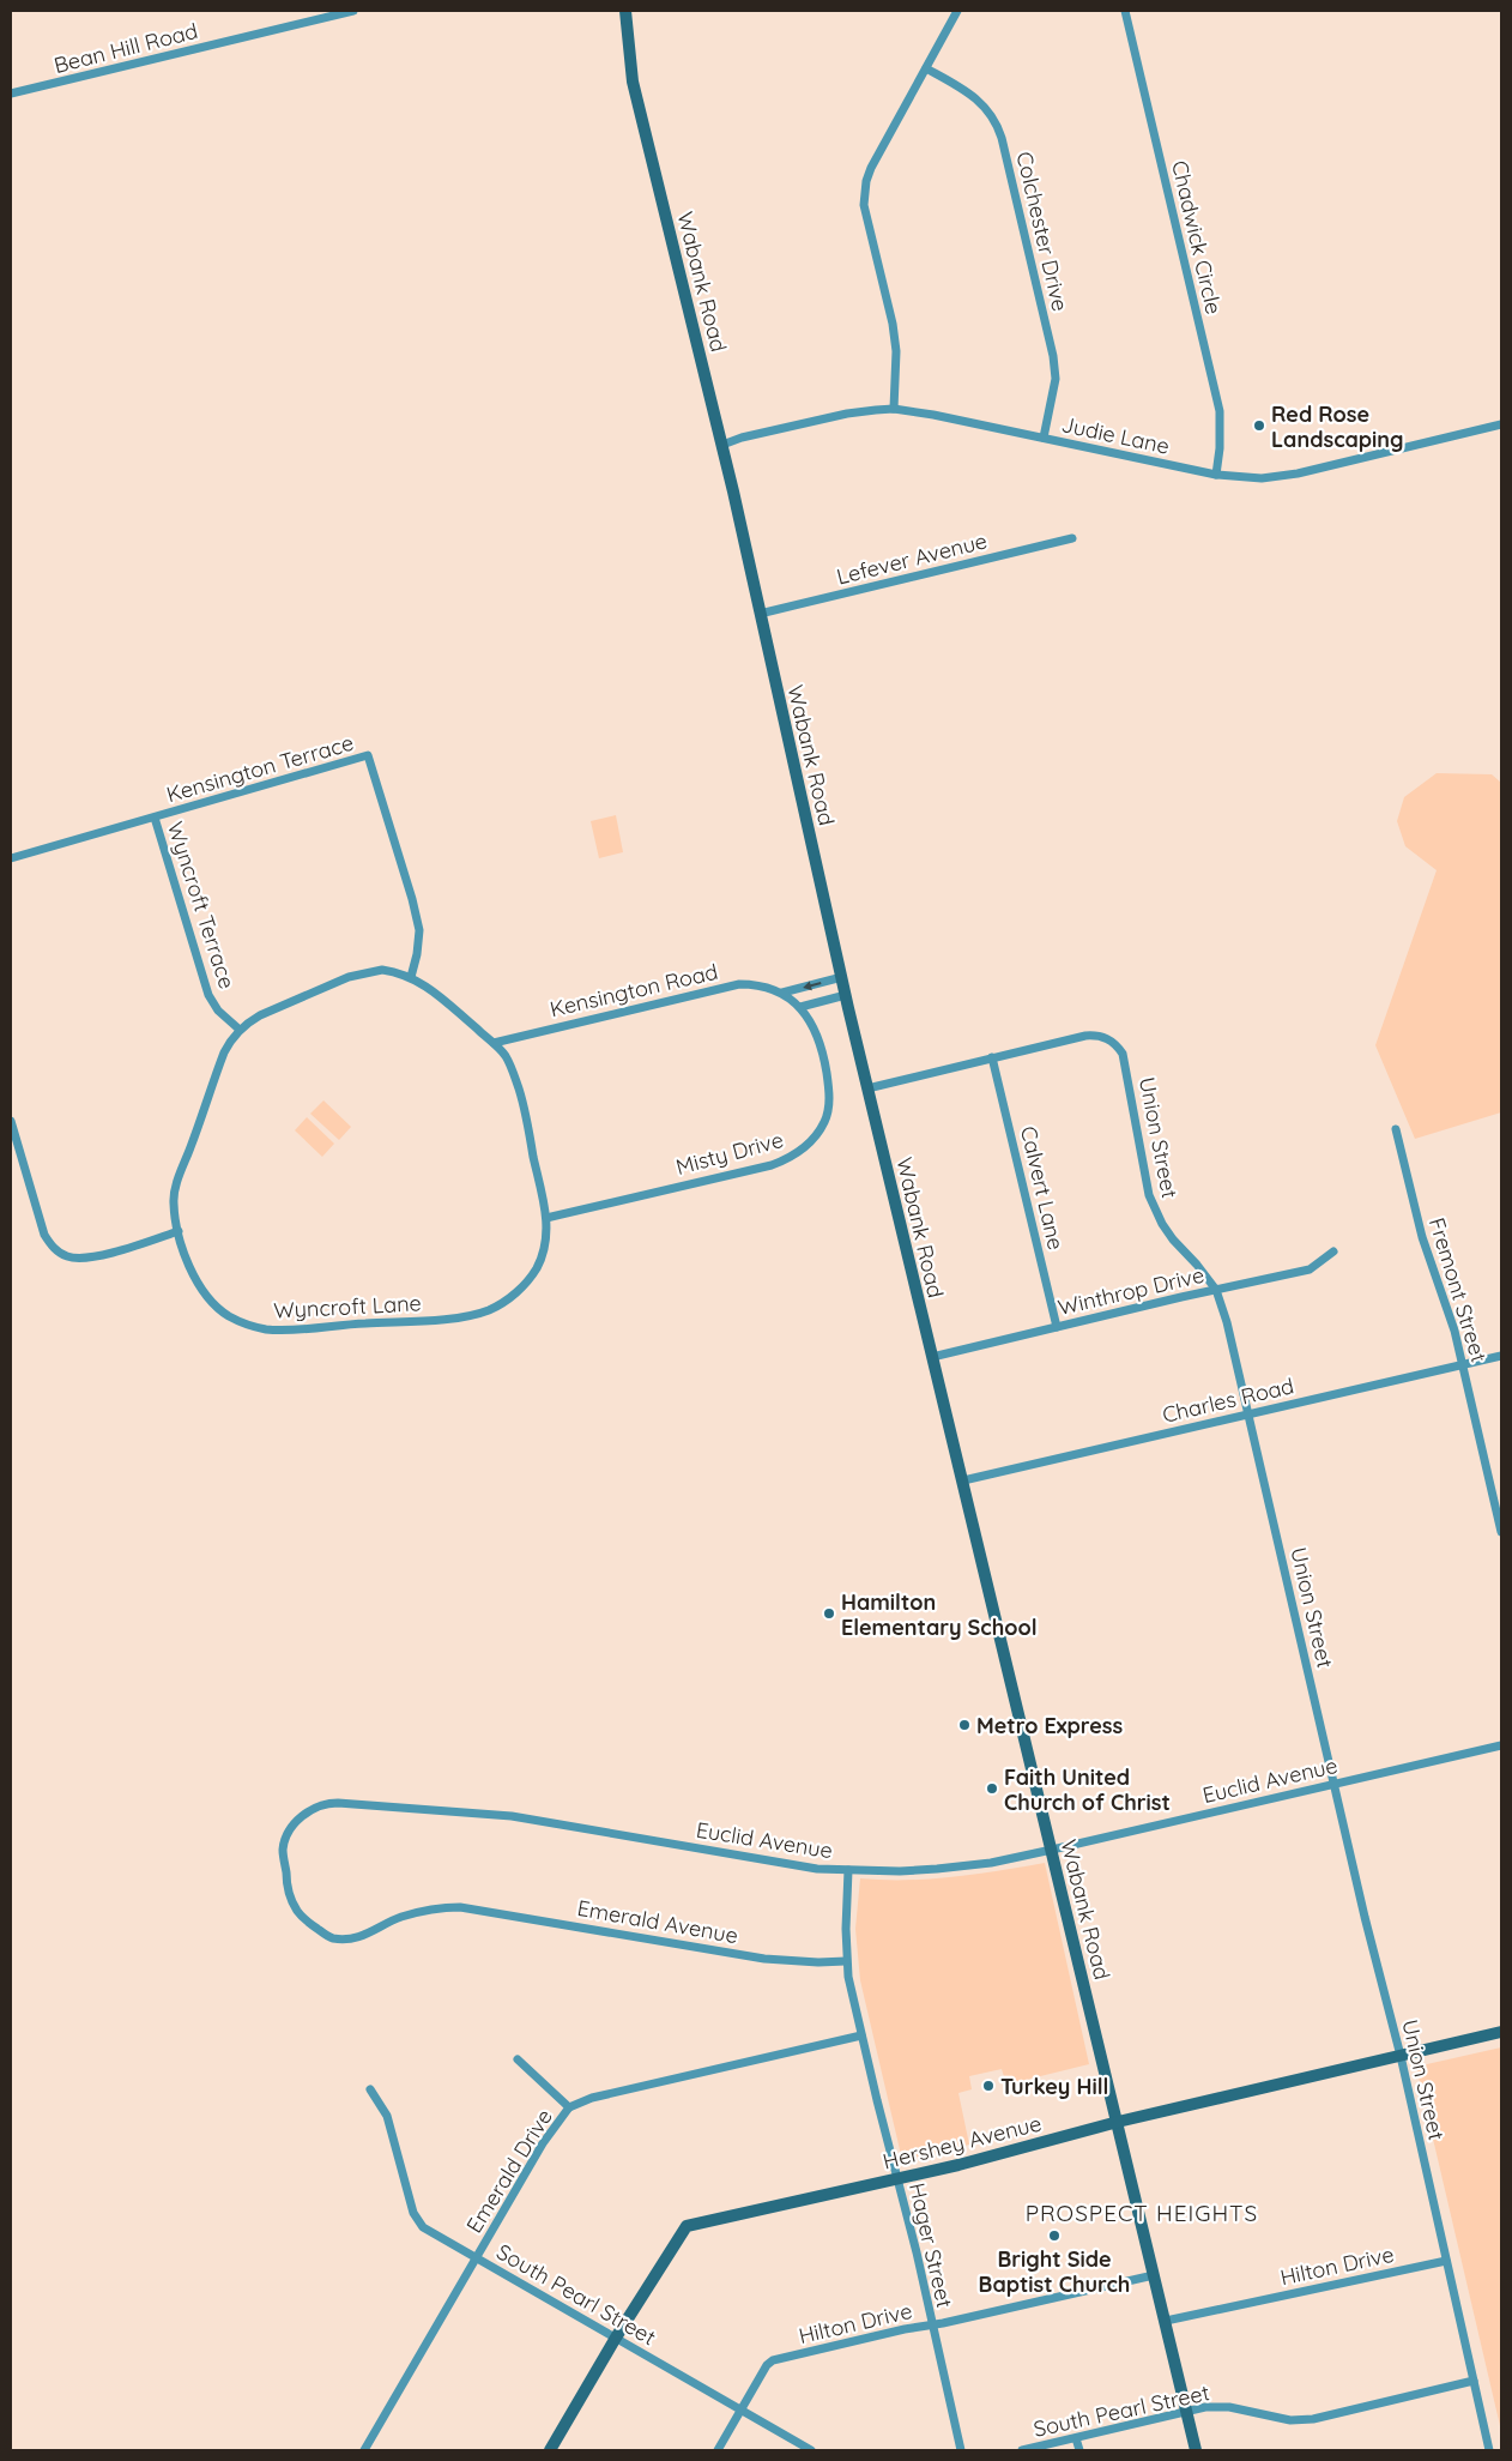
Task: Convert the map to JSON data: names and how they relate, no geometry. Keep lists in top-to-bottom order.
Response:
{
  "streets": {
    "street": [
      "Bean Hill Road",
      "Colchester Drive",
      "Chadwick Circle",
      "Wabank Road",
      "Judie Lane",
      "Lefever Avenue",
      "Kensington Terrace",
      "Wyncroft Terrace",
      "Kensington Road",
      "Union Street",
      "Misty Drive",
      "Calvert Lane",
      "Fremont Street",
      "Winthrop Drive",
      "Wyncroft Lane",
      "Charles Road",
      "Euclid Avenue",
      "Emerald Avenue",
      "Hershey Avenue",
      "Emerald Drive",
      "Hager Street",
      "Hilton Drive",
      "South Pearl Street"
    ]
  },
  "crossings": [
    ["Colchester Drive", "Judie Lane"],
    ["Chadwick Circle", "Judie Lane"],
    ["Wabank Road", "Judie Lane"],
    ["Wabank Road", "Lefever Avenue"],
    ["Wabank Road", "Kensington Road"],
    ["Wabank Road", "Union Street"],
    ["Wabank Road", "Winthrop Drive"],
    ["Wabank Road", "Charles Road"],
    ["Wabank Road", "Euclid Avenue"],
    ["Wabank Road", "Hershey Avenue"],
    ["Wabank Road", "Hilton Drive"],
    ["Wabank Road", "South Pearl Street"],
    ["Kensington Terrace", "Wyncroft Terrace"],
    ["Kensington Terrace", "Wyncroft Lane"],
    ["Wyncroft Terrace", "Wyncroft Lane"],
    ["Kensington Road", "Misty Drive"],
    ["Kensington Road", "Wyncroft Lane"],
    ["Union Street", "Calvert Lane"],
    ["Union Street", "Winthrop Drive"],
    ["Union Street", "Charles Road"],
    ["Union Street", "Euclid Avenue"],
    ["Union Street", "Hershey Avenue"],
    ["Union Street", "Hilton Drive"],
    ["Union Street", "South Pearl Street"],
    ["Misty Drive", "Wyncroft Lane"],
    ["Calvert Lane", "Winthrop Drive"],
    ["Fremont Street", "Charles Road"],
    ["Euclid Avenue", "Emerald Avenue"],
    ["Euclid Avenue", "Hager Street"],
    ["Emerald Avenue", "Hager Street"],
    ["Hershey Avenue", "Hager Street"],
    ["Hershey Avenue", "South Pearl Street"],
    ["Emerald Drive", "Hager Street"],
    ["Emerald Drive", "South Pearl Street"],
    ["Hager Street", "Hilton Drive"],
    ["Hilton Drive", "South Pearl Street"]
  ],
  "districts": ["PROSPECT HEIGHTS"],
  "places": [
    "Red Rose Landscaping",
    "Hamilton Elementary School",
    "Metro Express",
    "Faith United Church of Christ",
    "Turkey Hill",
    "Bright Side Baptist Church"
  ]
}
